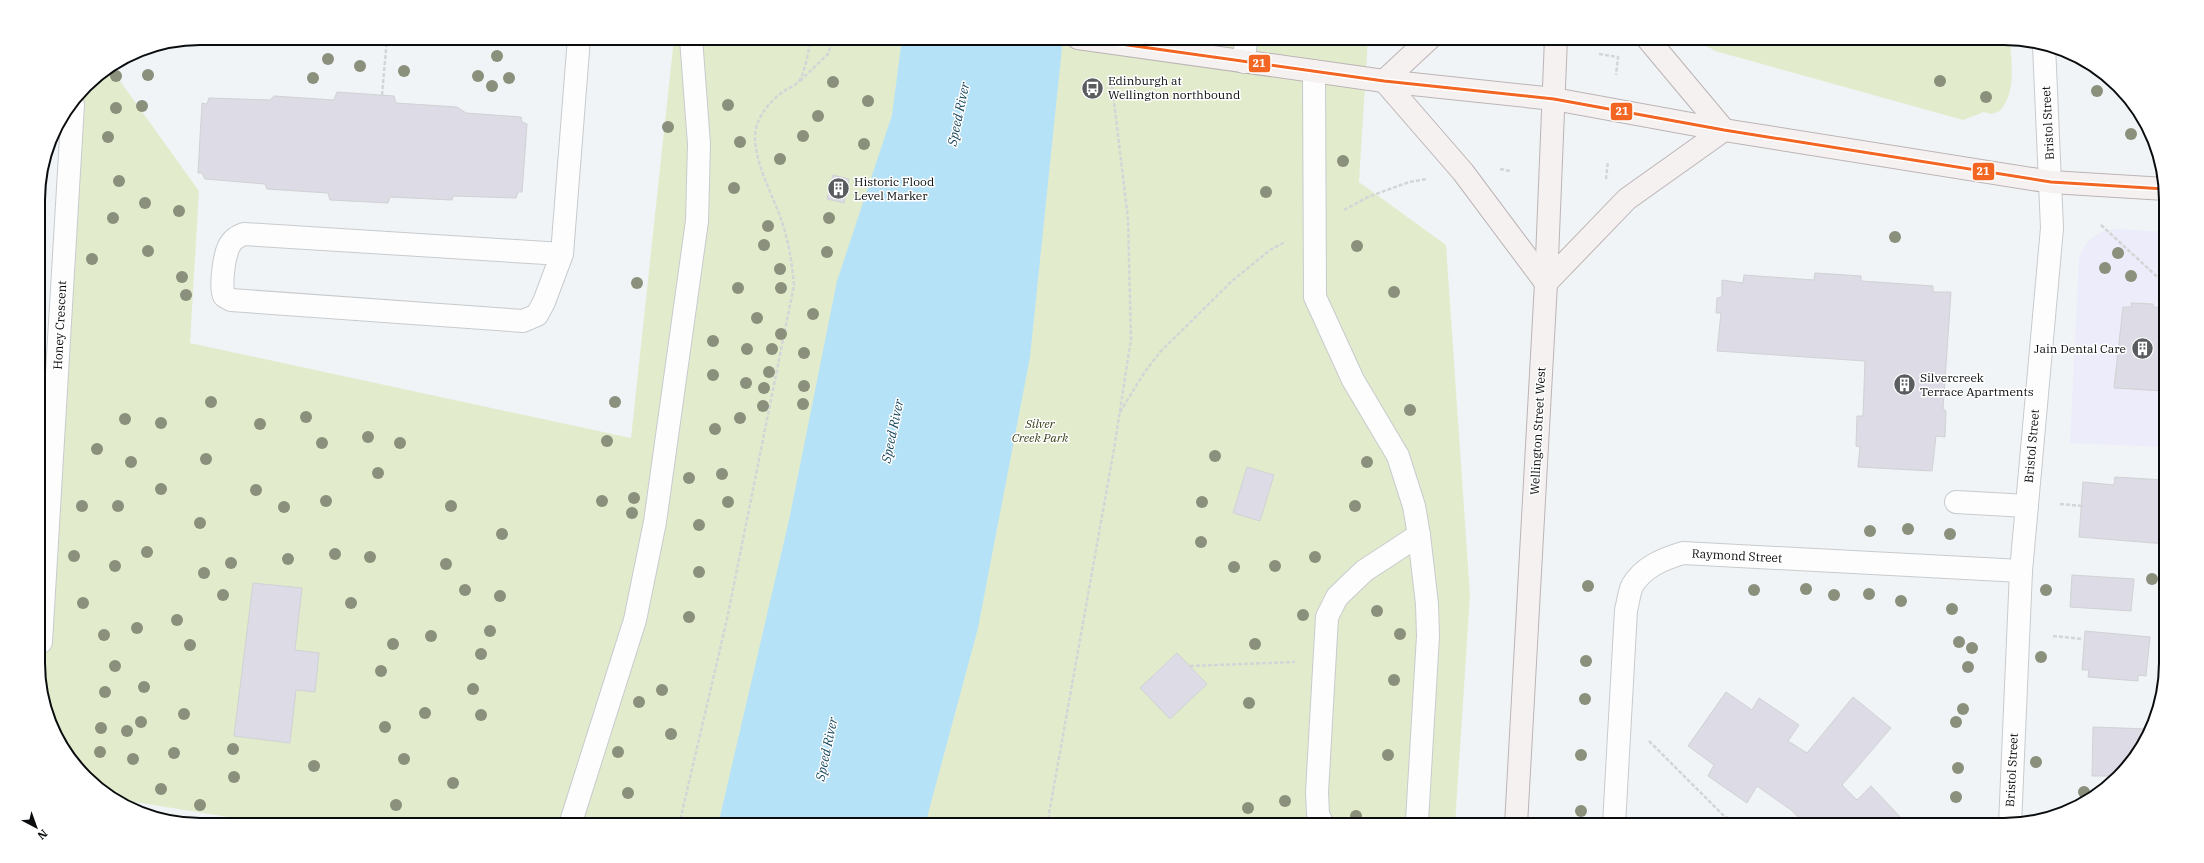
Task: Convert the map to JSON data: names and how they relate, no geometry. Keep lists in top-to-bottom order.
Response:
{
  "streets": {
    "main road": ["Wellington Street West"],
    "street": ["Bristol Street", "Honey Crescent", "Raymond Street"]
  },
  "crossings": [
    ["Bristol Street", "Raymond Street"]
  ],
  "water": ["Speed River"],
  "parks": ["Silver Creek Park"],
  "places": {
    "bus stop": ["Edinburgh at Wellington northbound"],
    "building": ["Historic Flood Level Marker", "Jain Dental Care", "Silvercreek Terrace Apartments"]
  },
  "lines": ["transit line 21"],
  "north": "bottom right"
}
